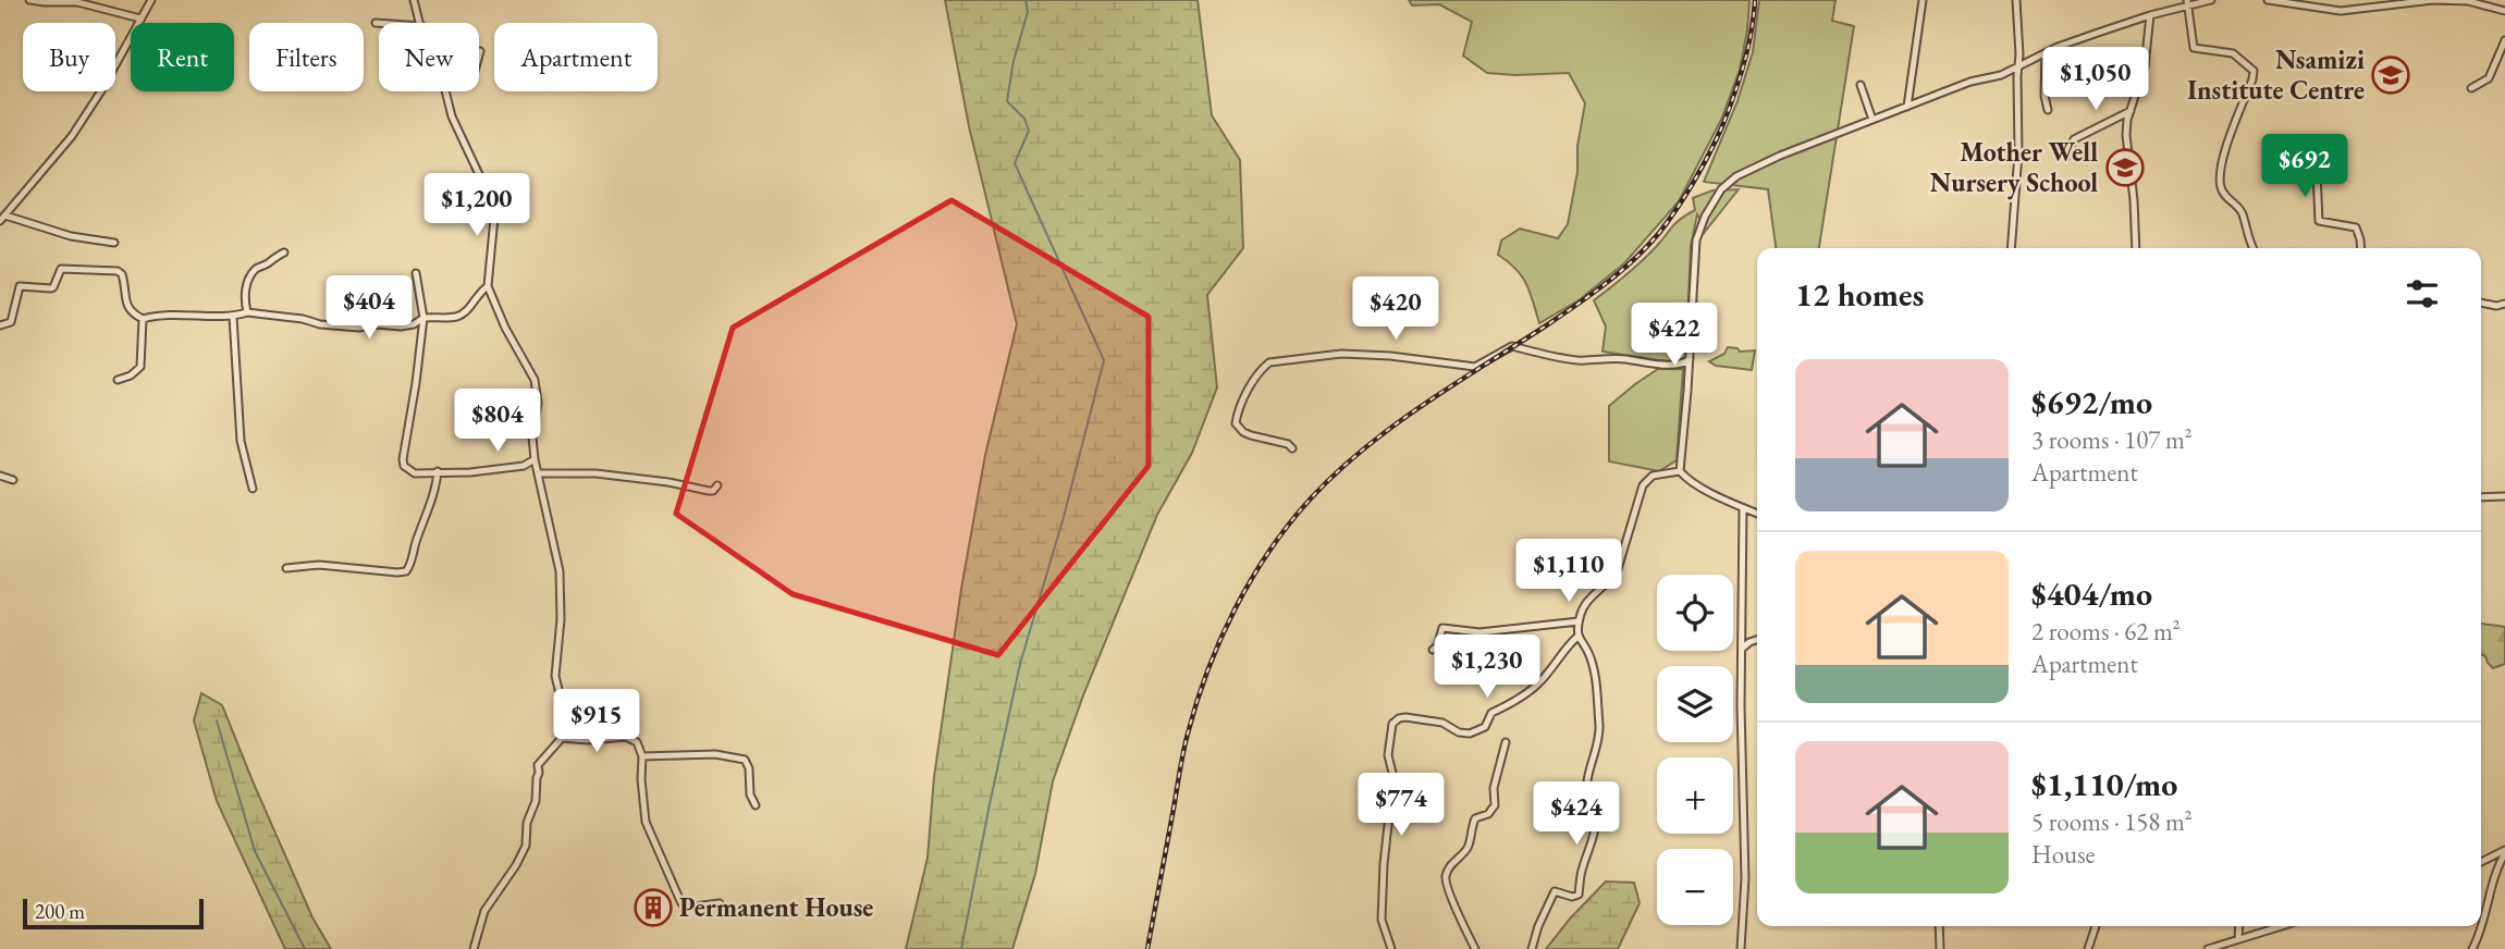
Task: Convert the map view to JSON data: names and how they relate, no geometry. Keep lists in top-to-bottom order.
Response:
{
  "places": {
    "school or university": ["Nsamizi Institute Centre", "Mother Well Nursery School"],
    "building": ["Permanent House"]
  },
  "scale_bar": "200 m",
  "page": {
    "chip": [
      "Buy",
      "Rent",
      "Filters",
      "New",
      "Apartment"
    ],
    "price": [
      "$1,050",
      "$692",
      "$1,200",
      "$404",
      "$420",
      "$422",
      "$804",
      "$1,110",
      "$1,230",
      "$915",
      "$774",
      "$424"
    ],
    "heading": "12 homes",
    "list": [
      {
        "name": "$692/mo",
        "note": "3 rooms · 107 m² · Apartment"
      },
      {
        "name": "$404/mo",
        "note": "2 rooms · 62 m² · Apartment"
      },
      {
        "name": "$1,110/mo",
        "note": "5 rooms · 158 m² · House"
      }
    ],
    "map_buttons": ["+", "−"],
    "scale": "200 m"
  }
}
